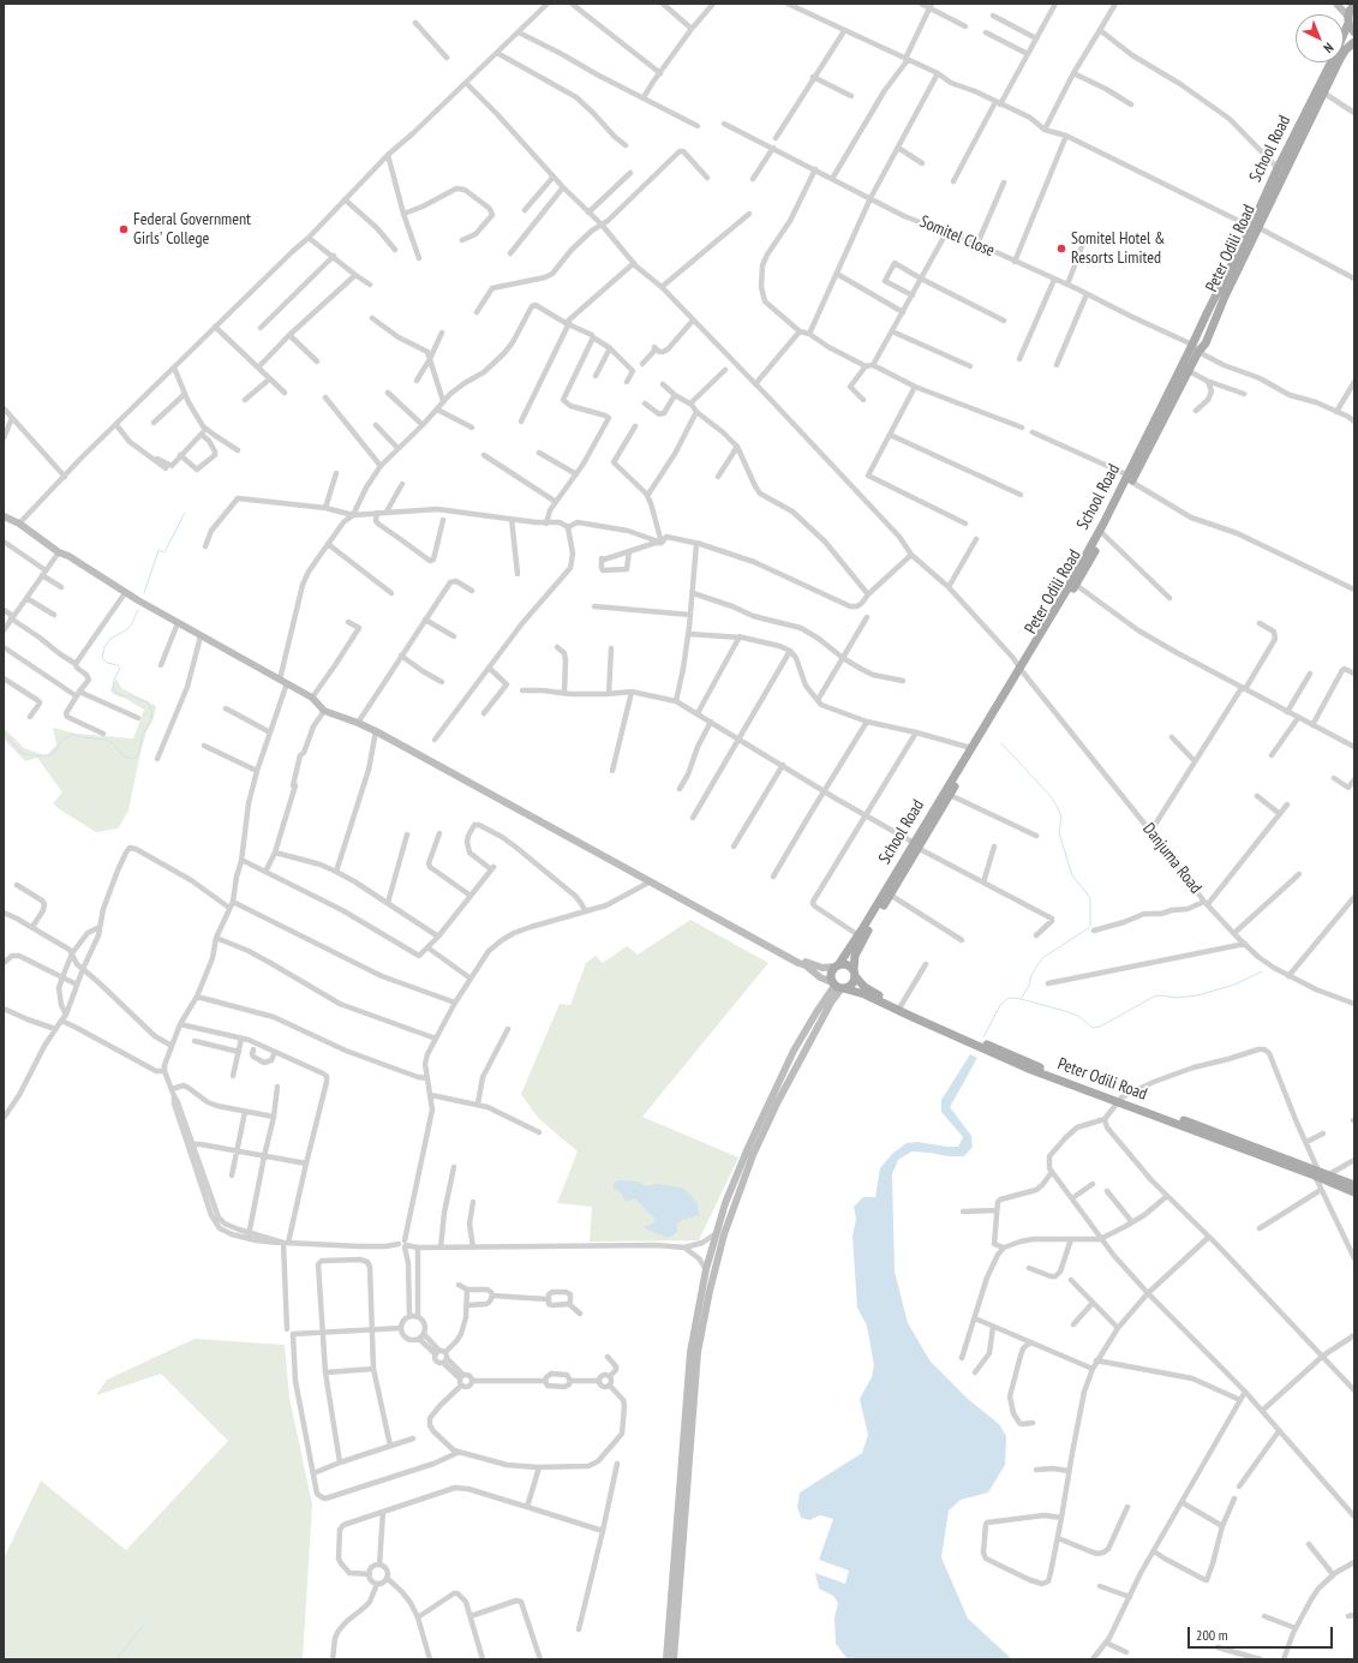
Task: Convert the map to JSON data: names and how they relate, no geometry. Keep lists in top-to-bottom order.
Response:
{
  "streets": {
    "main road": ["School Road", "Peter Odili Road"],
    "street": ["Somitel Close", "Danjuma Road"]
  },
  "crossings": [
    ["School Road", "Somitel Close"],
    ["School Road", "Peter Odili Road"],
    ["School Road", "Danjuma Road"],
    ["Somitel Close", "Peter Odili Road"],
    ["Peter Odili Road", "Danjuma Road"]
  ],
  "places": ["Federal Government Girls' College", "Somitel Hotel & Resorts Limited"],
  "scale_bar": "200 m",
  "north": "bottom right"
}
